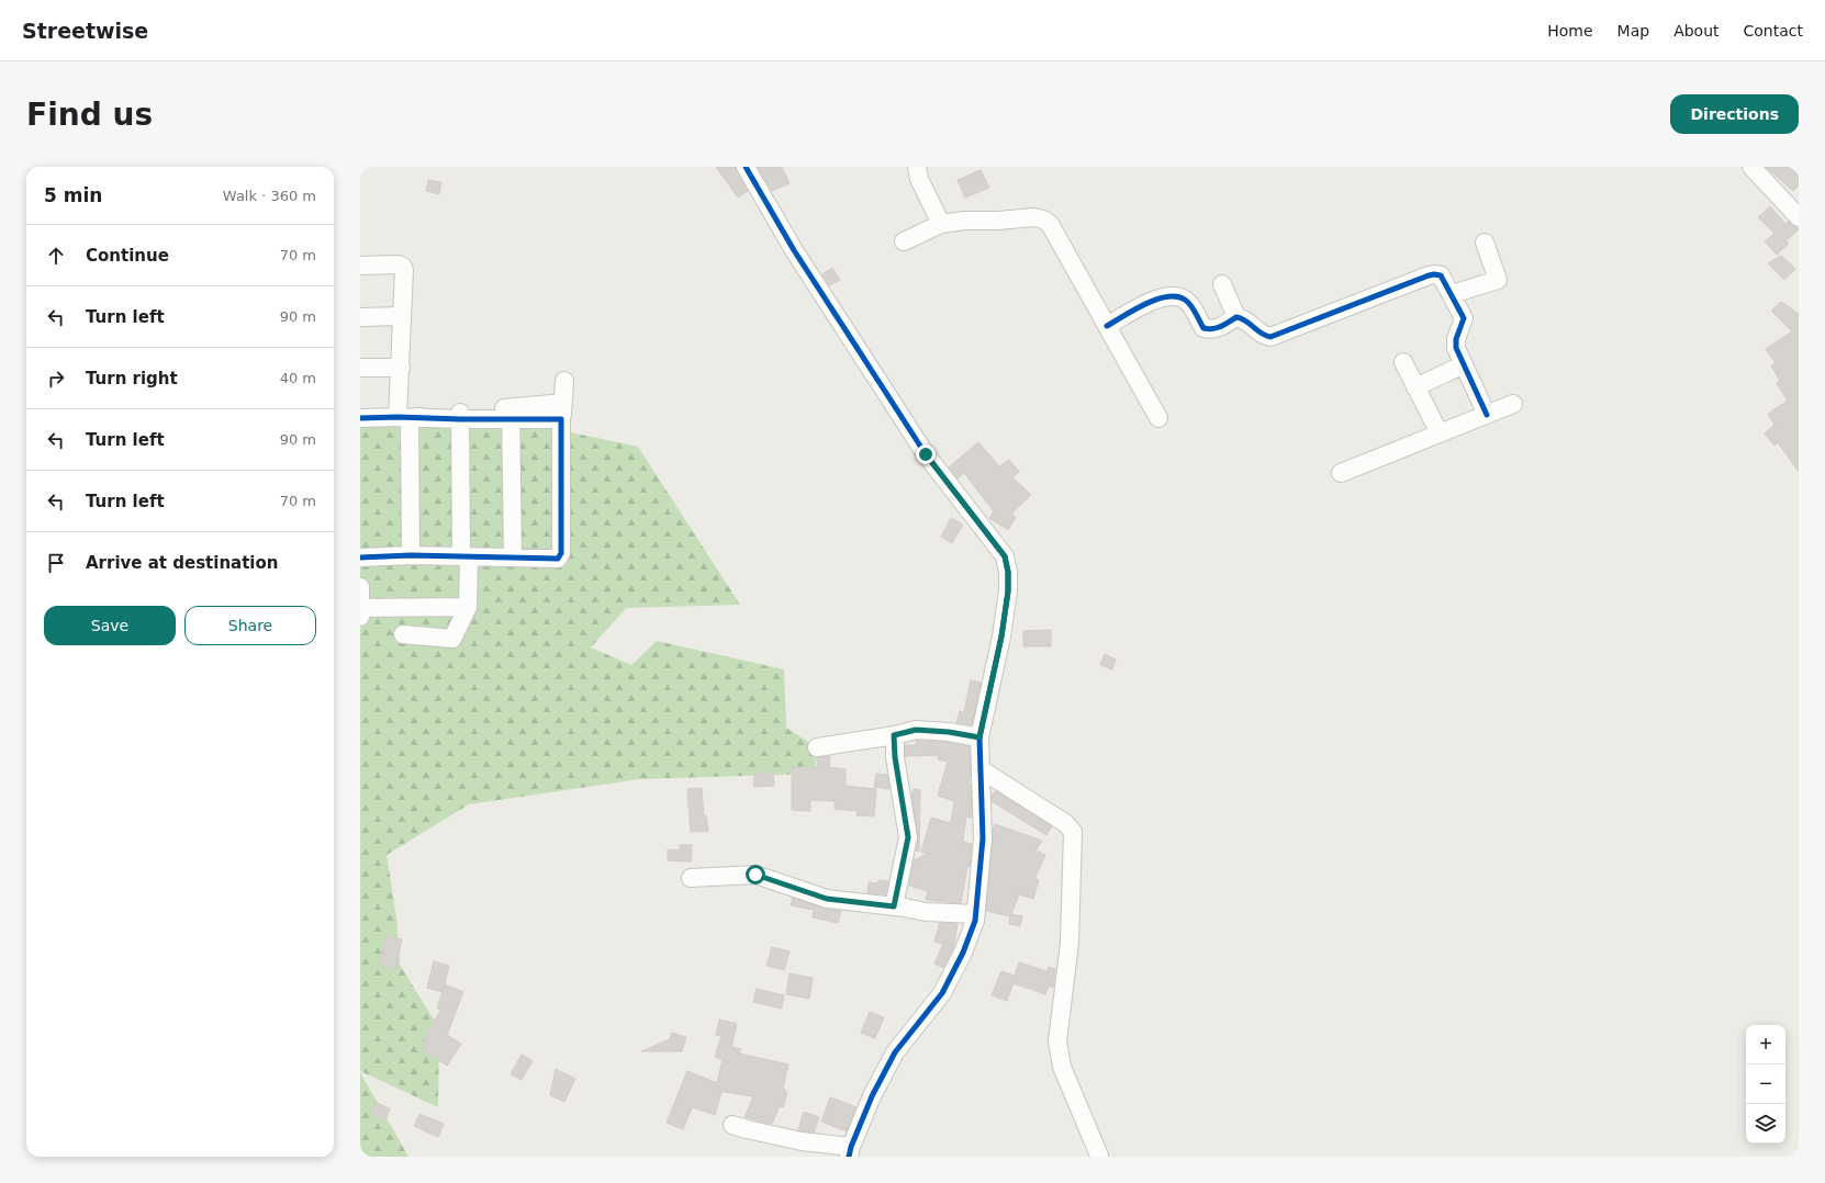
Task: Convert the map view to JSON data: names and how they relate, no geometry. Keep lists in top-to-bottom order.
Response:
{
  "page": {
    "header": "Streetwise",
    "nav": [
      "Home",
      "Map",
      "About",
      "Contact"
    ],
    "buttons": [
      "Directions",
      ["Save", "Share"]
    ],
    "title": "Find us",
    "heading": ["5 min", "Walk · 360 m"],
    "list": [
      ["Continue", "70 m"],
      ["Turn left", "90 m"],
      ["Turn right", "40 m"],
      ["Turn left", "90 m"],
      ["Turn left", "70 m"],
      "Arrive at destination"
    ],
    "map_buttons": ["+", "−"]
  }
}
